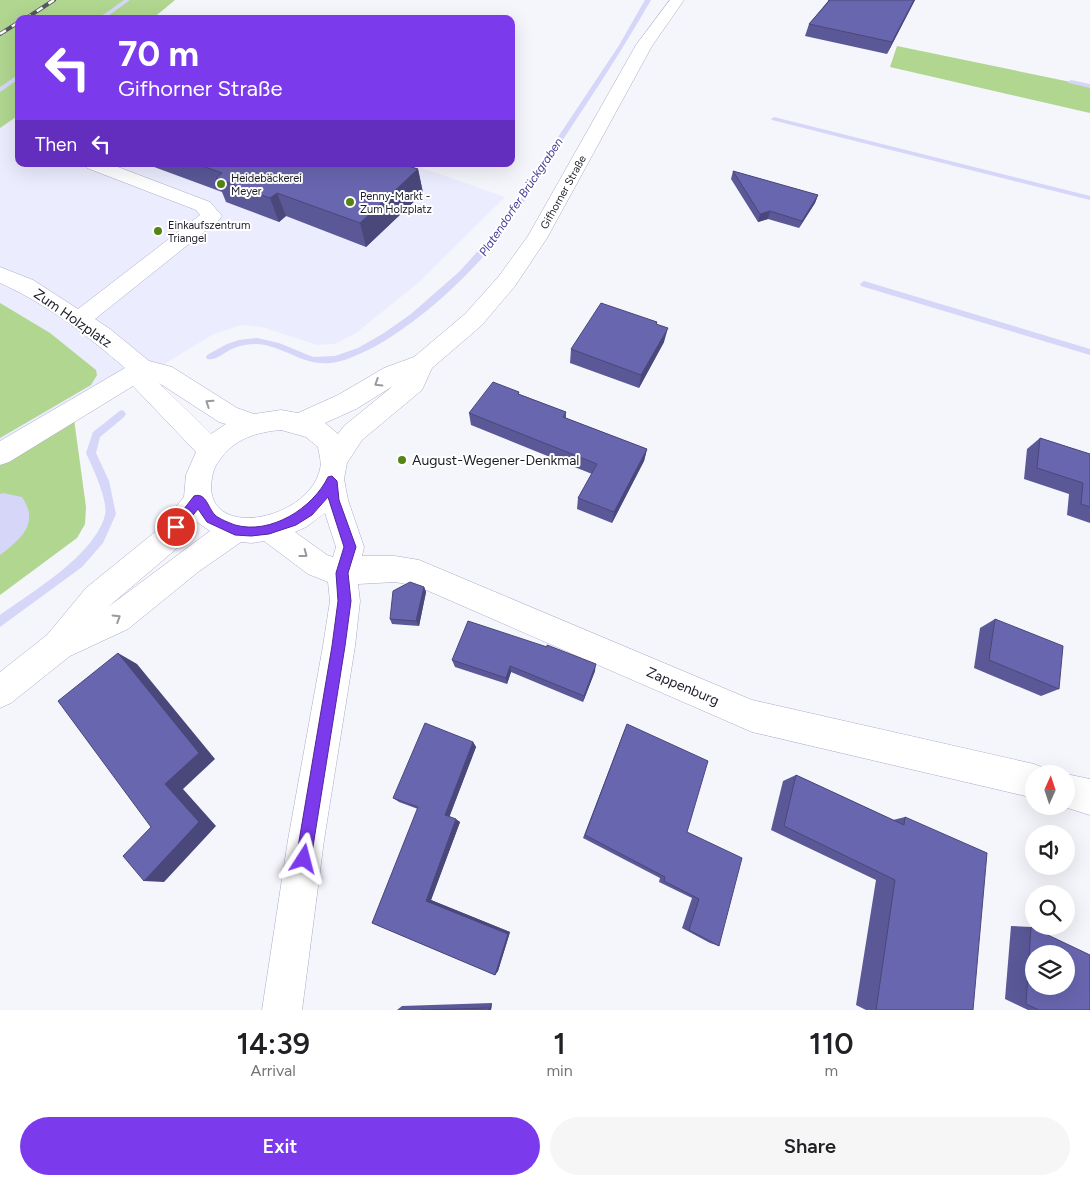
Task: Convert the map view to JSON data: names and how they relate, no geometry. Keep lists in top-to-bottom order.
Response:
{
  "streets": {
    "street": ["Gifhorner Straße", "Zum Holzplatz", "Zappenburg"]
  },
  "crossings": [
    ["Gifhorner Straße", "Zum Holzplatz"]
  ],
  "water": ["Platendorfer Brückgraben"],
  "places": [
    "Heidebäckerei Meyer",
    "Penny-Markt - Zum Holzplatz",
    "Einkaufszentrum Triangel",
    "August-Wegener-Denkmal"
  ],
  "north": "top",
  "page": {
    "turn": ["70 m", "Gifhorner Straße"],
    "then": "Then",
    "eta": [
      "14:39",
      "Arrival",
      "1",
      "min",
      "110",
      "m"
    ],
    "buttons": ["Exit", "Share"]
  }
}
